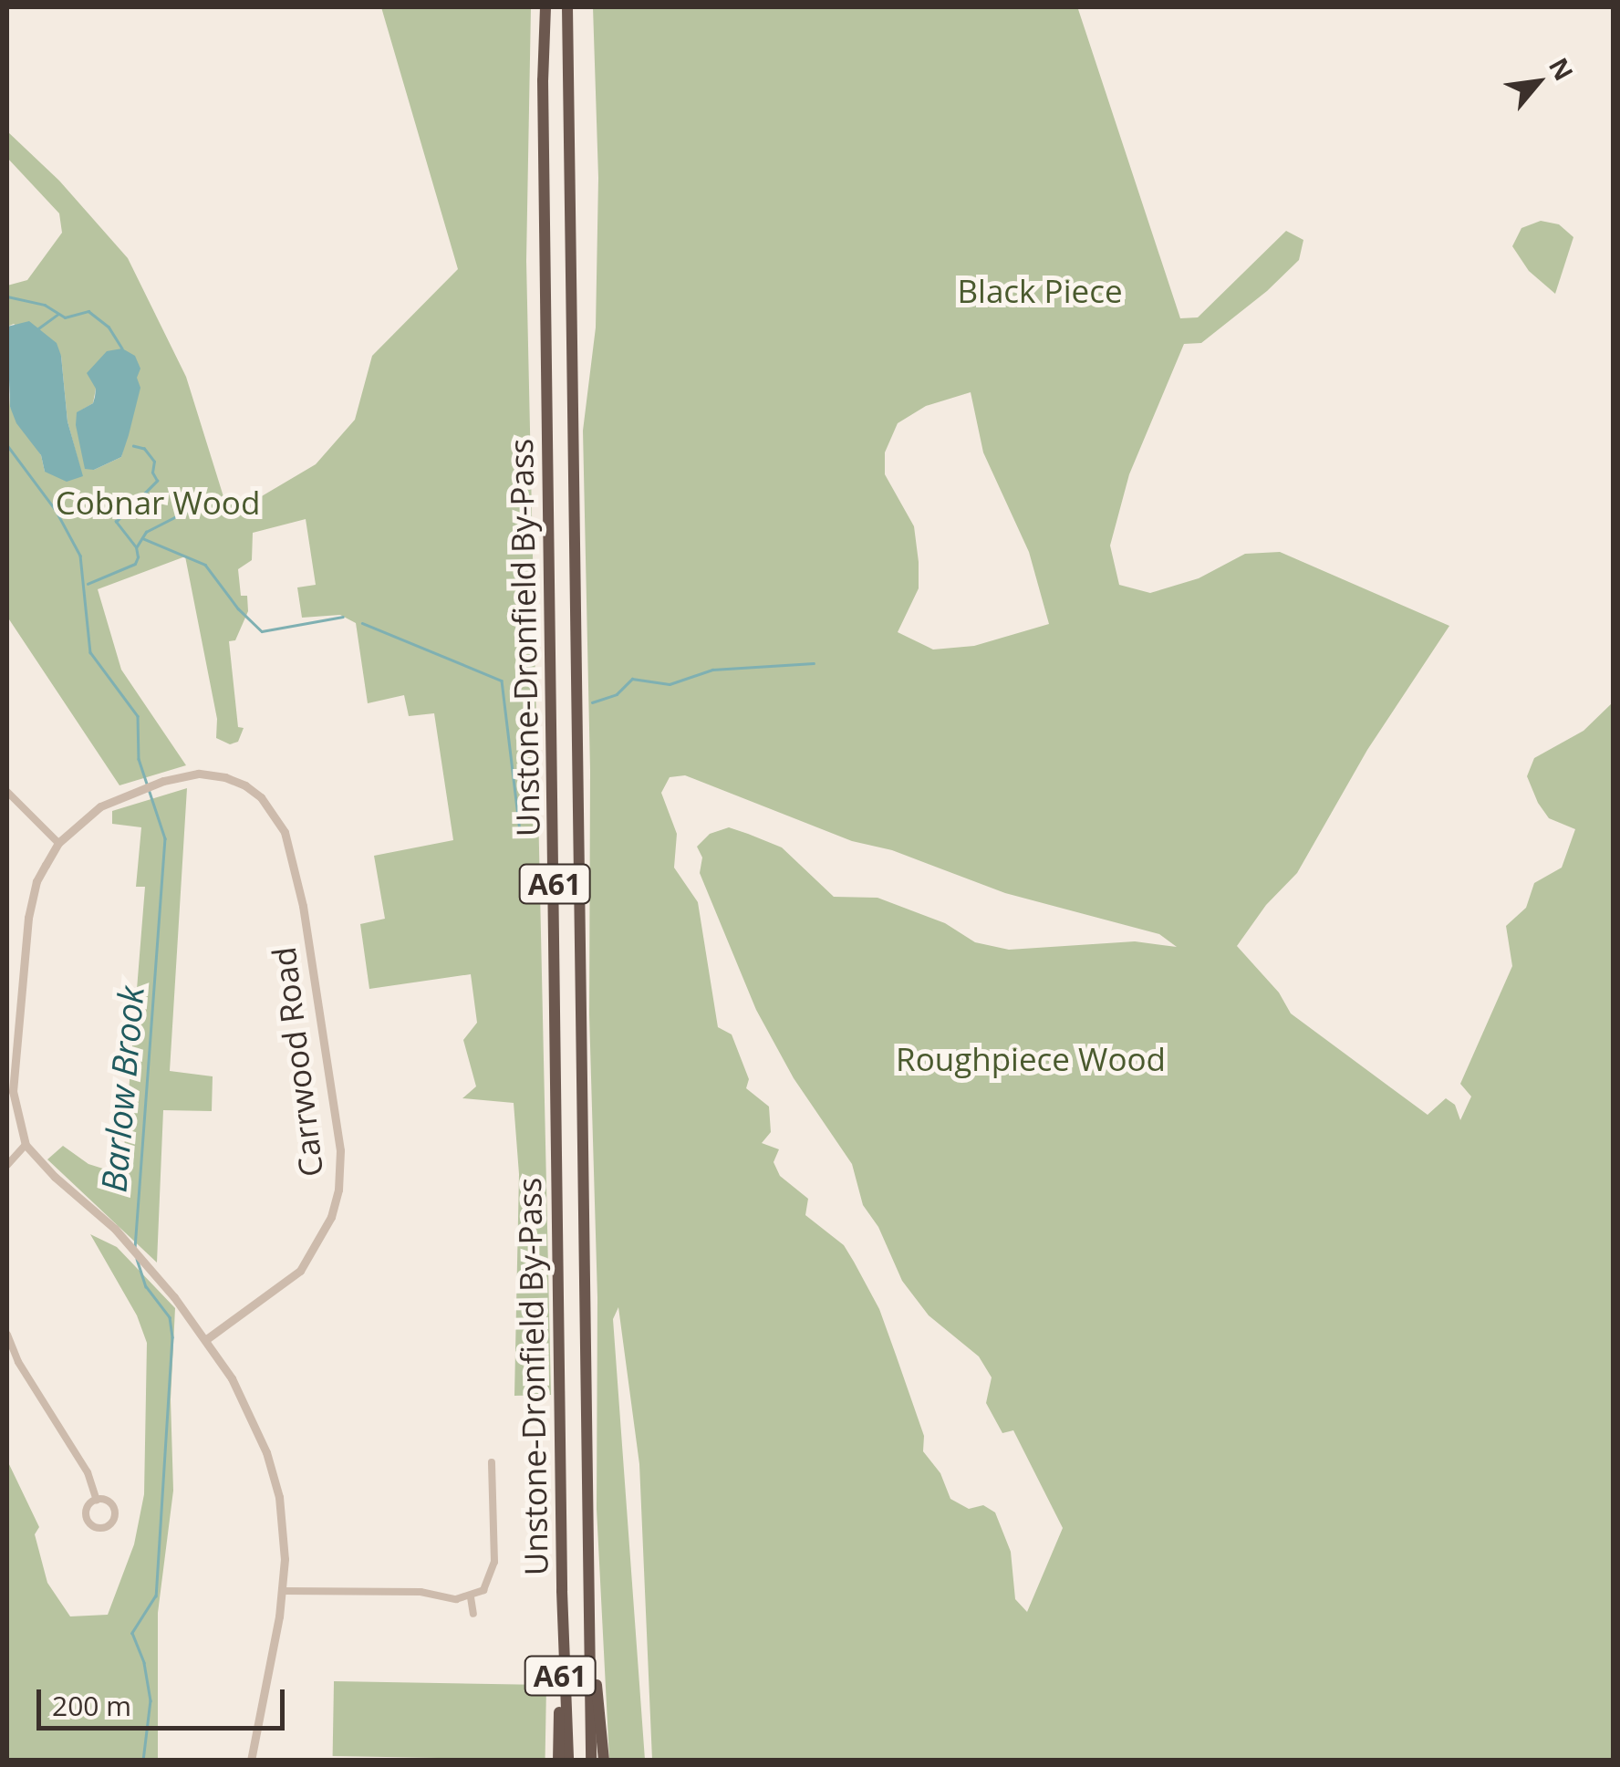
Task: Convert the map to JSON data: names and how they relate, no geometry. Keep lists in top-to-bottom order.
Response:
{
  "streets": {
    "highway": ["Unstone-Dronfield By-Pass", "A61"],
    "street": ["Carrwood Road"]
  },
  "crossings": [
    ["Unstone-Dronfield By-Pass", "A61"]
  ],
  "water": ["Barlow Brook"],
  "parks": ["Black Piece", "Cobnar Wood", "Roughpiece Wood"],
  "scale_bar": "200 m",
  "north": "top right"
}
